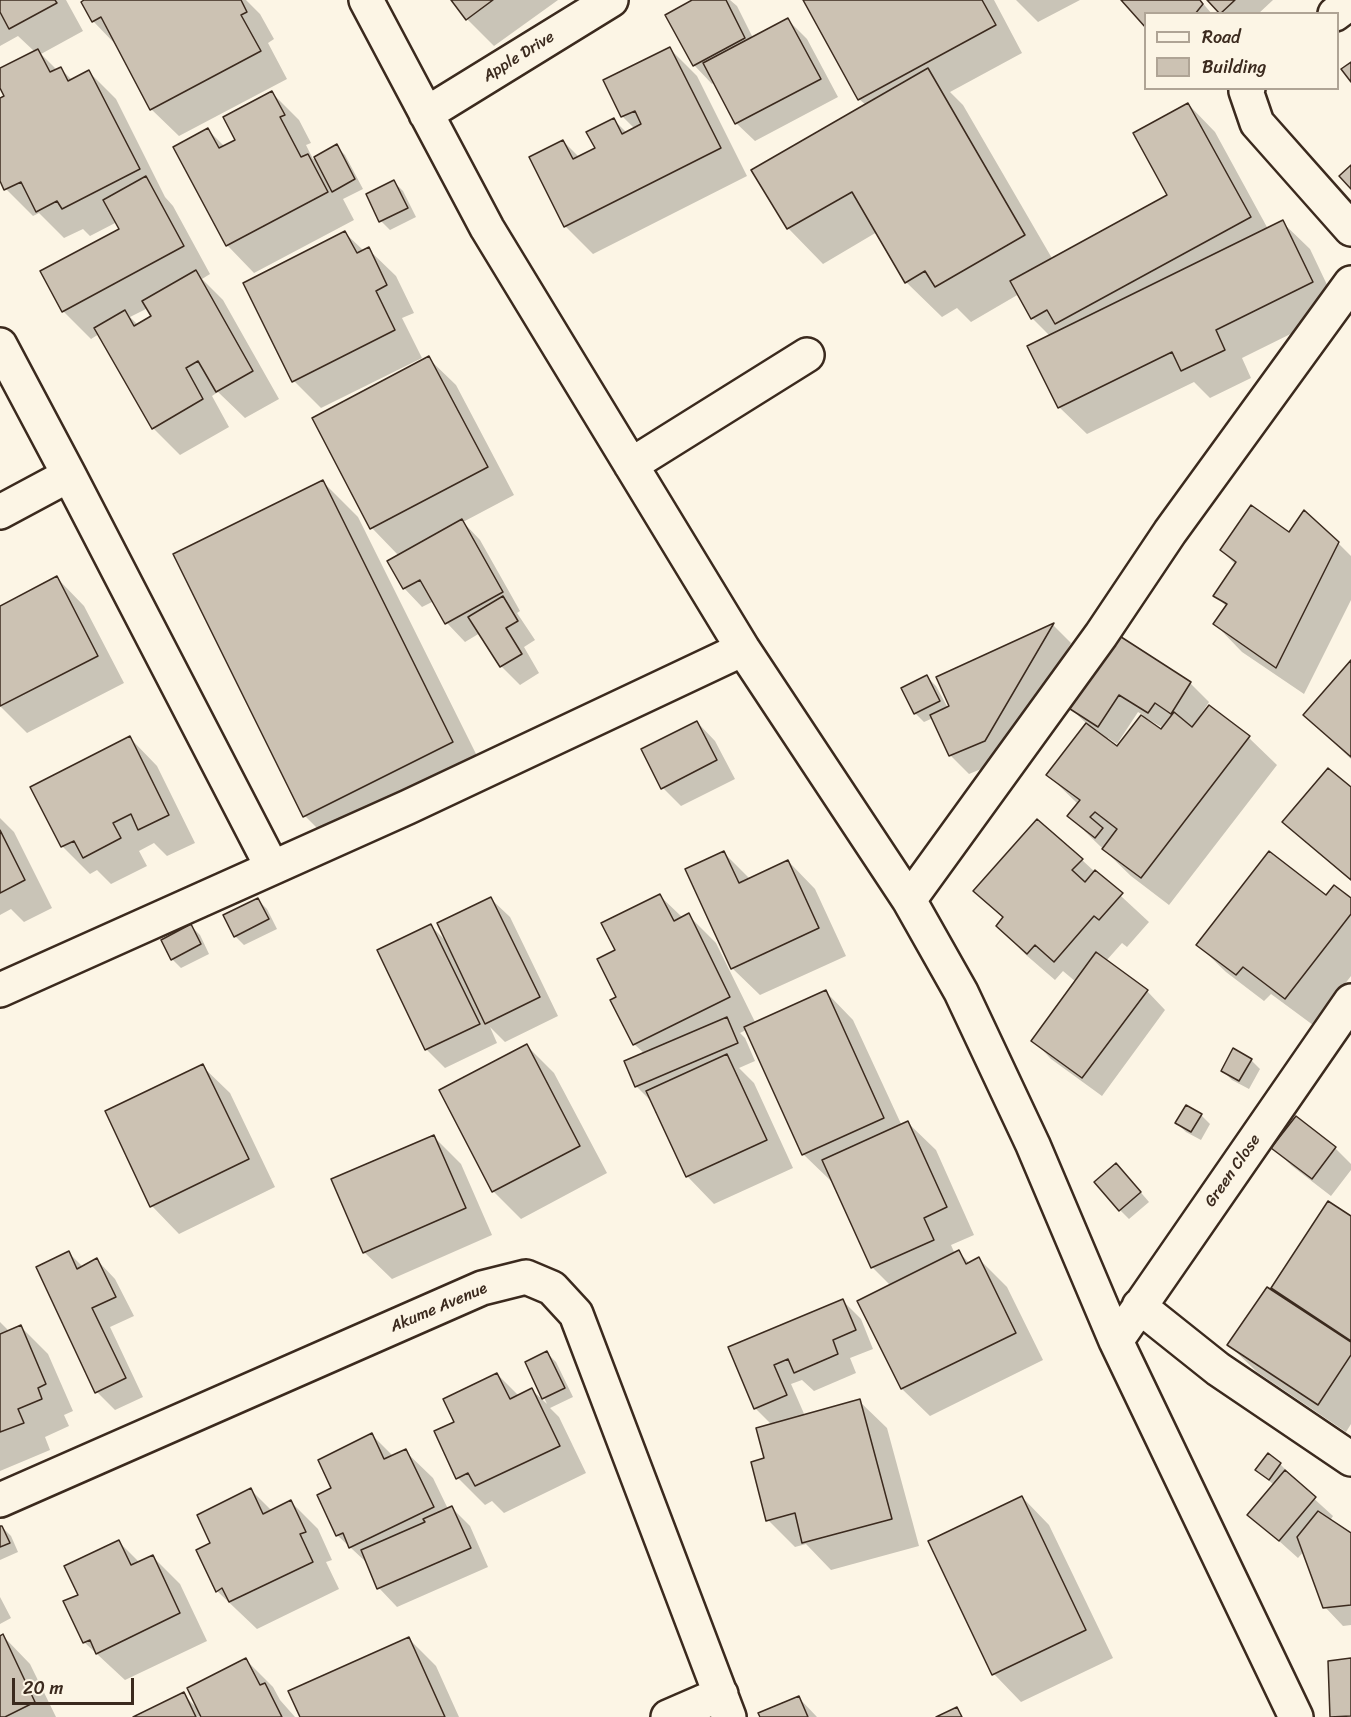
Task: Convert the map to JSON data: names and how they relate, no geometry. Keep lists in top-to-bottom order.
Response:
{
  "streets": {
    "street": ["Apple Drive", "Green Close", "Akume Avenue"]
  },
  "legend": ["Road", "Building"],
  "scale_bar": "20 m"
}
